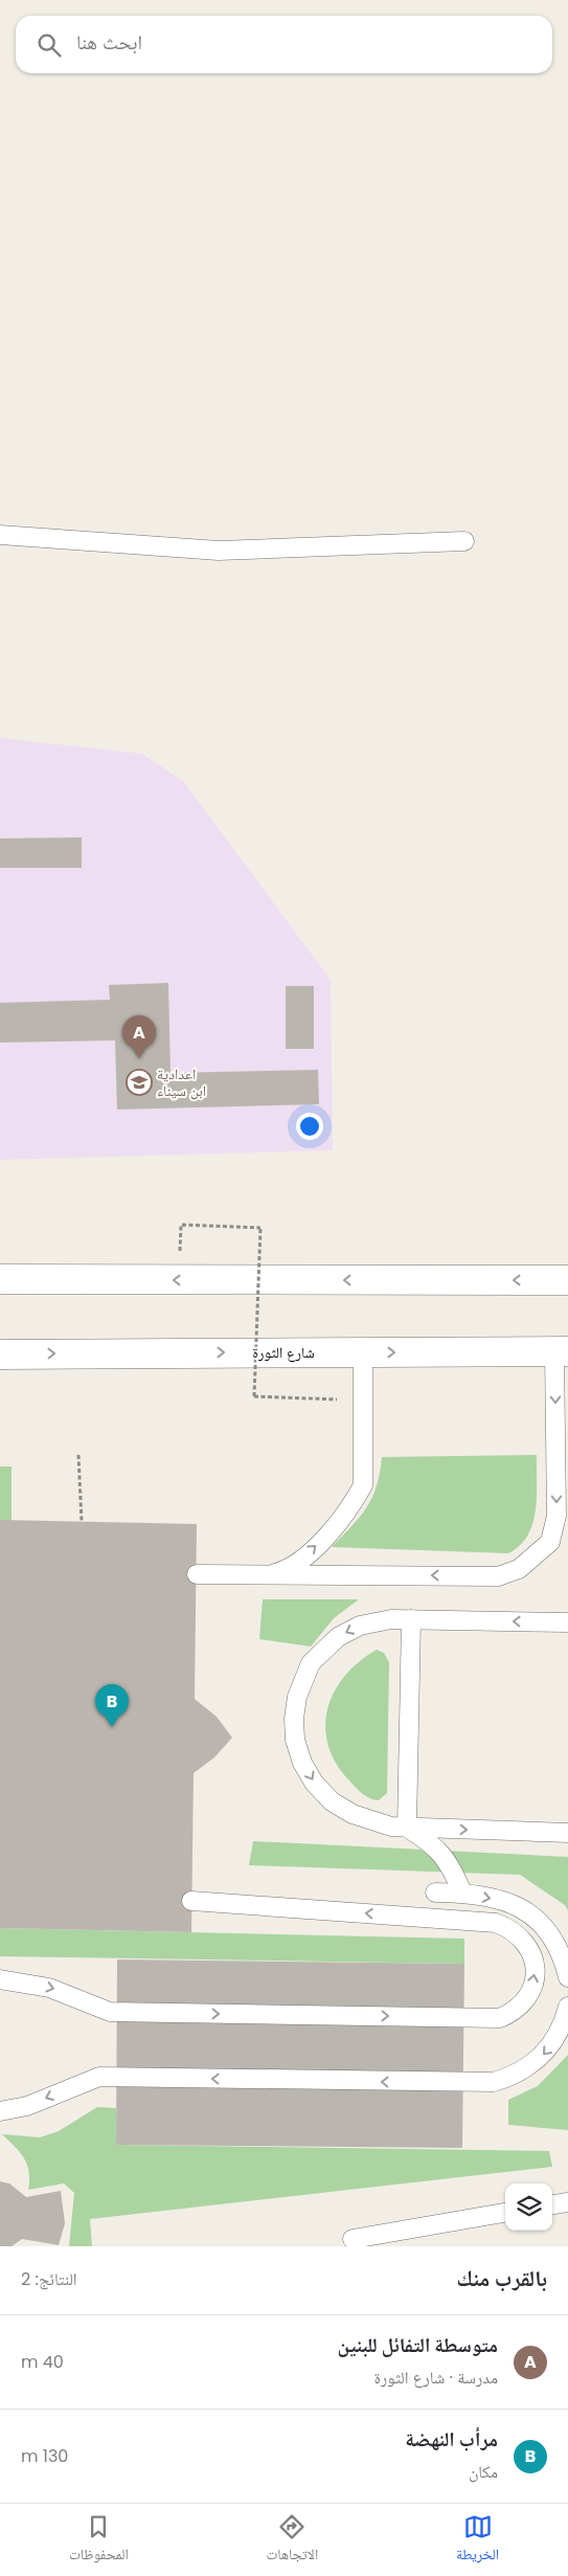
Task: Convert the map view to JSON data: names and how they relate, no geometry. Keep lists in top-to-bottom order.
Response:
{
  "streets": {
    "main road": ["شارع الثورة"]
  },
  "places": {
    "school or university": ["اعدادية ابن سيناء"]
  },
  "page": {
    "search": "ابحث هنا",
    "pins": ["A", "B"],
    "heading": ["بالقرب منك", "النتائج: 2"],
    "list": [
      {
        "mark": "A",
        "name": "متوسطة التفائل للبنين",
        "note": "مدرسة · شارع الثورة",
        "value": "40 m"
      },
      {
        "mark": "B",
        "name": "مرأب النهضة",
        "note": "مكان",
        "value": "130 m"
      }
    ],
    "nav": ["الخريطة", "الاتجاهات", "المحفوظات"]
  }
}
